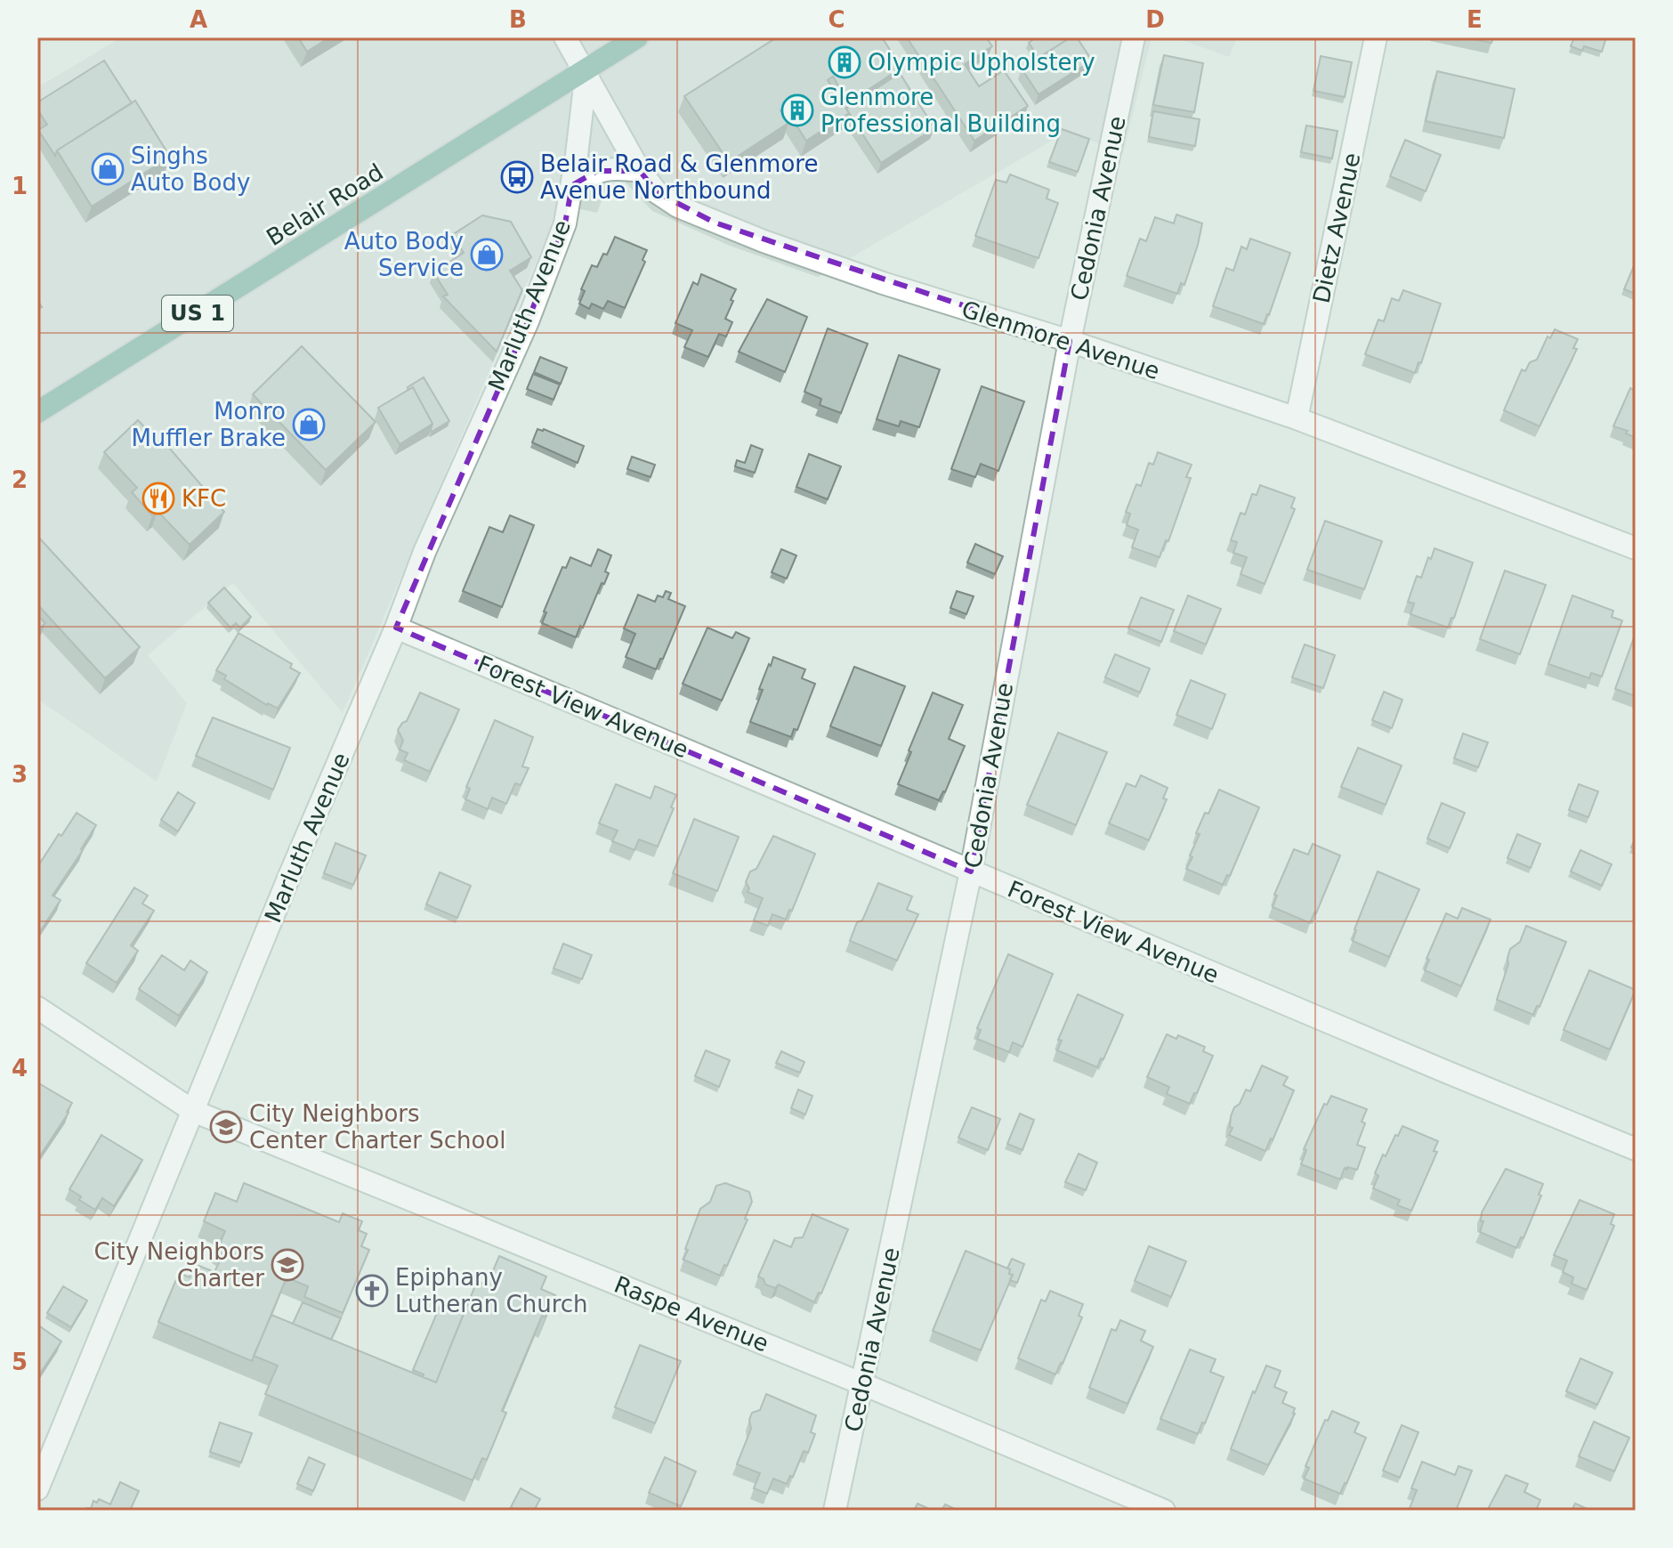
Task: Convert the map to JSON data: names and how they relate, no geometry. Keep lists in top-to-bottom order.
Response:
{
  "streets": {
    "main road": ["Belair Road", "US 1"],
    "street": [
      "Cedonia Avenue",
      "Dietz Avenue",
      "Marluth Avenue",
      "Glenmore Avenue",
      "Forest View Avenue",
      "Raspe Avenue"
    ]
  },
  "crossings": [
    ["Belair Road", "Marluth Avenue"],
    ["Belair Road", "Glenmore Avenue"],
    ["Cedonia Avenue", "Glenmore Avenue"],
    ["Cedonia Avenue", "Forest View Avenue"],
    ["Cedonia Avenue", "Raspe Avenue"],
    ["Dietz Avenue", "Glenmore Avenue"],
    ["Marluth Avenue", "Glenmore Avenue"],
    ["Marluth Avenue", "Forest View Avenue"],
    ["Marluth Avenue", "Raspe Avenue"]
  ],
  "places": {
    "building": ["Olympic Upholstery", "Glenmore Professional Building"],
    "shop": ["Singhs Auto Body", "Auto Body Service", "Monro Muffler Brake"],
    "bus stop": ["Belair Road & Glenmore Avenue Northbound"],
    "restaurant": ["KFC"],
    "school or university": ["City Neighbors Center Charter School", "City Neighbors Charter"],
    "church": ["Epiphany Lutheran Church"]
  },
  "grid": {
    "columns": [
      "A",
      "B",
      "C",
      "D",
      "E"
    ],
    "rows": [
      "1",
      "2",
      "3",
      "4",
      "5"
    ]
  }
}
